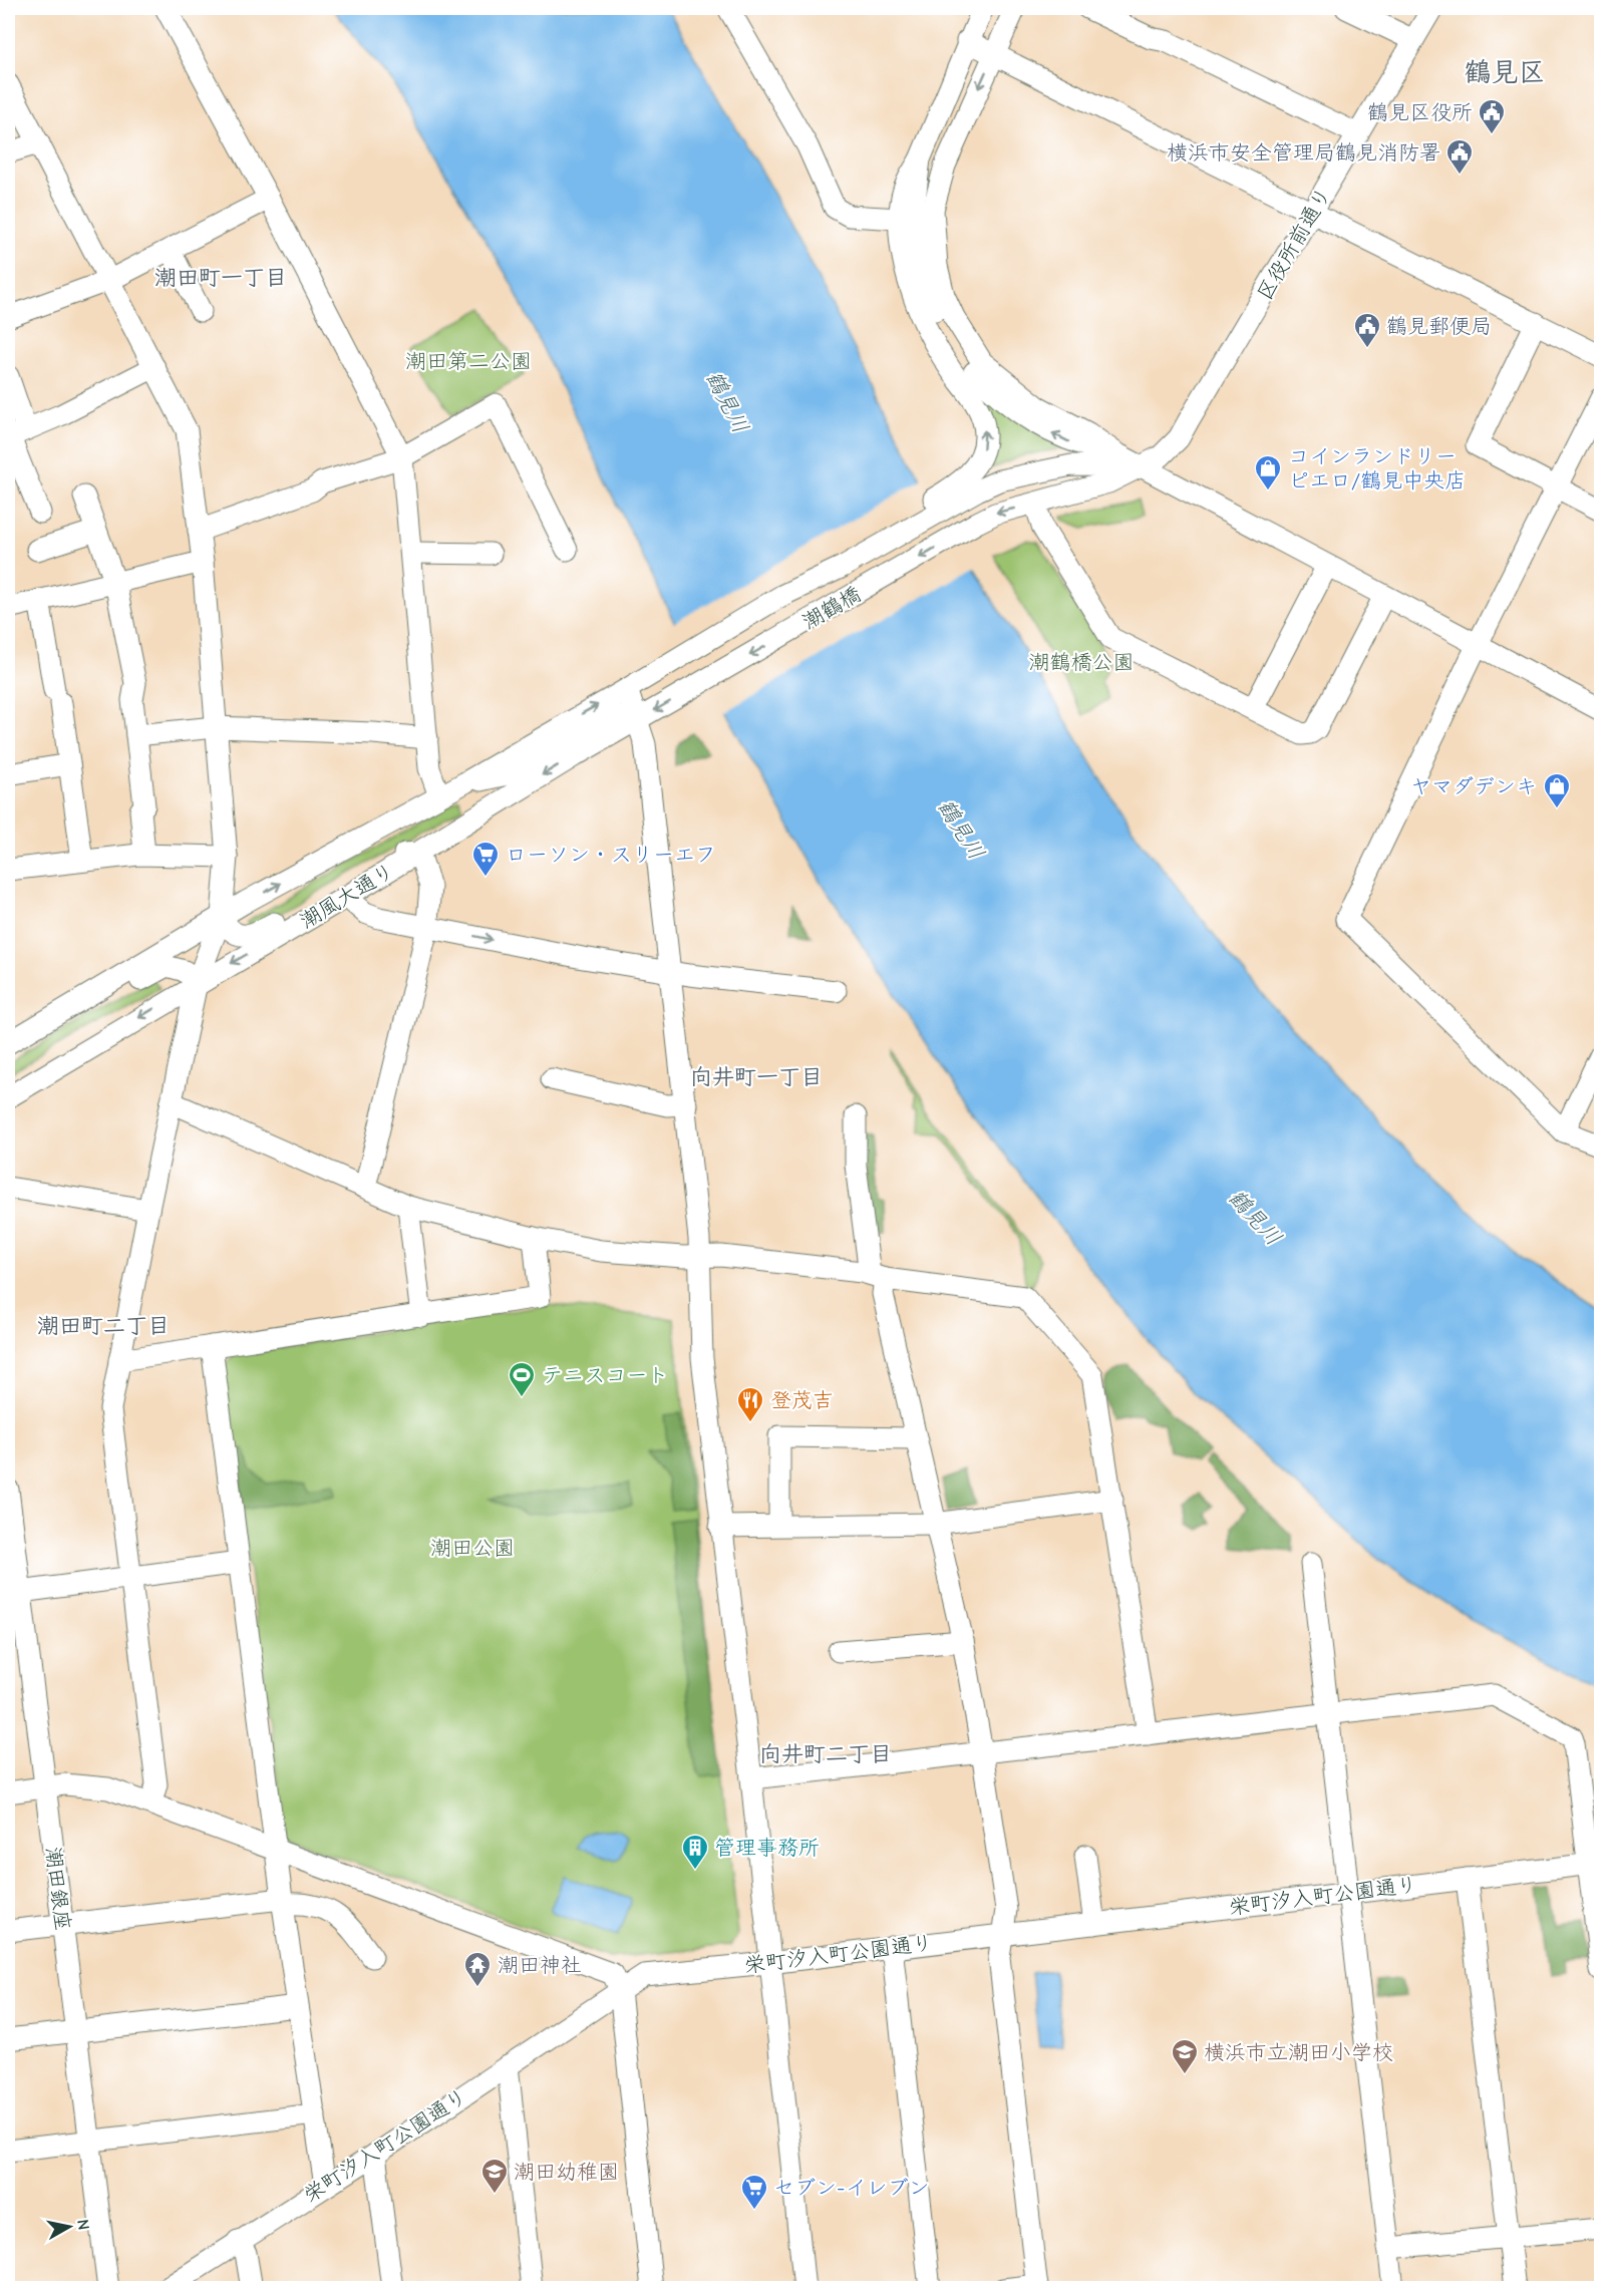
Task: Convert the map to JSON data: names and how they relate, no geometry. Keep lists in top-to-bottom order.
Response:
{
  "streets": {
    "street": [
      "区役所前通り",
      "潮鶴橋",
      "潮風大通り",
      "潮田銀座",
      "栄町汐入町公園通り"
    ]
  },
  "crossings": [
    ["区役所前通り", "潮鶴橋"],
    ["潮鶴橋", "潮風大通り"]
  ],
  "districts": [
    "鶴見区",
    "潮田町一丁目",
    "向井町一丁目",
    "潮田町二丁目",
    "向井町二丁目"
  ],
  "water": ["鶴見川"],
  "parks": ["潮田第二公園", "潮鶴橋公園", "潮田公園"],
  "places": {
    "public building": ["鶴見区役所", "横浜市安全管理局鶴見消防署", "鶴見郵便局"],
    "shop": ["コインランドリー ピエロ/鶴見中央店", "ヤマダデンキ"],
    "supermarket": ["ローソン・スリーエフ", "セブン-イレブン"],
    "sports": ["テニスコート"],
    "restaurant": ["登茂吉"],
    "building": ["管理事務所"],
    "temple": ["潮田神社"],
    "school or university": ["横浜市立潮田小学校", "潮田幼稚園"]
  },
  "north": "right"
}
